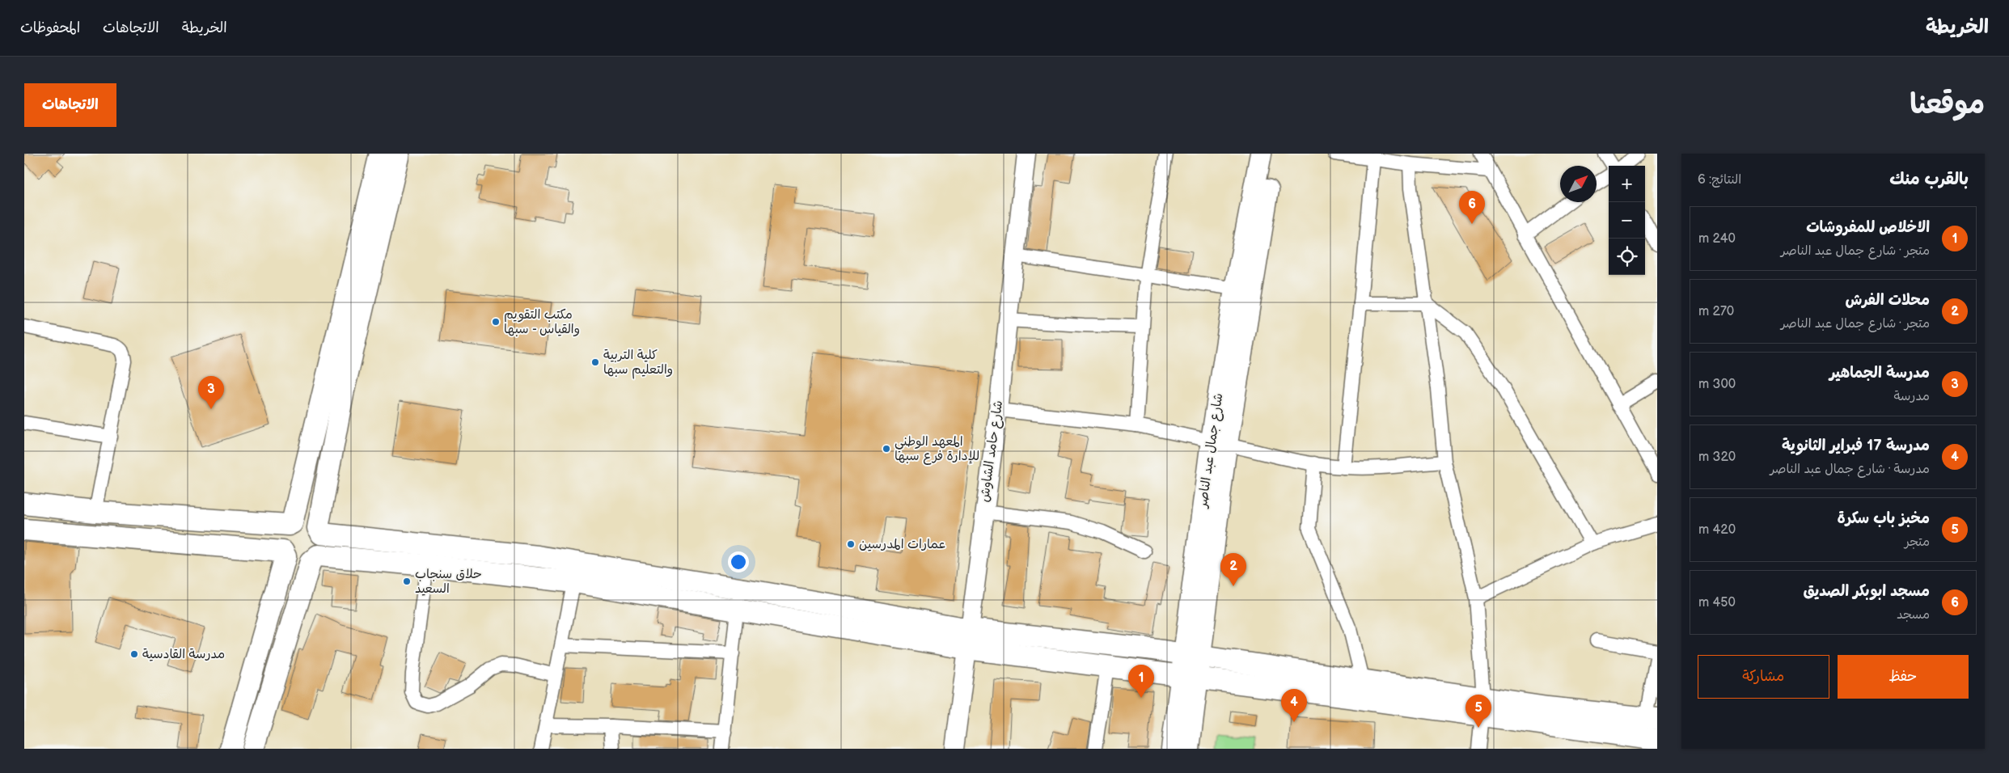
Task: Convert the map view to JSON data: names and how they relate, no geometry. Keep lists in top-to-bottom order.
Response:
{
  "streets": {
    "main road": ["شارع جمال عبد الناصر"],
    "street": ["شارع حامد الشاوش"]
  },
  "places": [
    "مكتب التقويم والقياس - سبها",
    "كلية التربية والتعليم سبها",
    "المعهد الوطني للإدارة فرع سبها",
    "عمارات المدرسين",
    "حلاق سنجاب السعيد",
    "مدرسة القادسية"
  ],
  "north": "top right",
  "page": {
    "header": "الخريطة",
    "nav": ["الخريطة", "الاتجاهات", "المحفوظات"],
    "title": "موقعنا",
    "buttons": [
      "الاتجاهات",
      ["حفظ", "مشاركة"]
    ],
    "heading": ["بالقرب منك", "النتائج: 6"],
    "map_buttons": ["+", "−"],
    "pins": [
      "6",
      "3",
      "2",
      "1",
      "4",
      "5"
    ],
    "list": [
      {
        "mark": "1",
        "name": "الاخلاص للمفروشات",
        "note": "متجر · شارع جمال عبد الناصر",
        "value": "240 m"
      },
      {
        "mark": "2",
        "name": "محلات الفرش",
        "note": "متجر · شارع جمال عبد الناصر",
        "value": "270 m"
      },
      {
        "mark": "3",
        "name": "مدرسة الجماهير",
        "note": "مدرسة",
        "value": "300 m"
      },
      {
        "mark": "4",
        "name": "مدرسة 17 فبراير الثانوية",
        "note": "مدرسة · شارع جمال عبد الناصر",
        "value": "320 m"
      },
      {
        "mark": "5",
        "name": "مخبز باب سكرة",
        "note": "متجر",
        "value": "420 m"
      },
      {
        "mark": "6",
        "name": "مسجد ابوبكر الصديق",
        "note": "مسجد",
        "value": "450 m"
      }
    ]
  }
}
